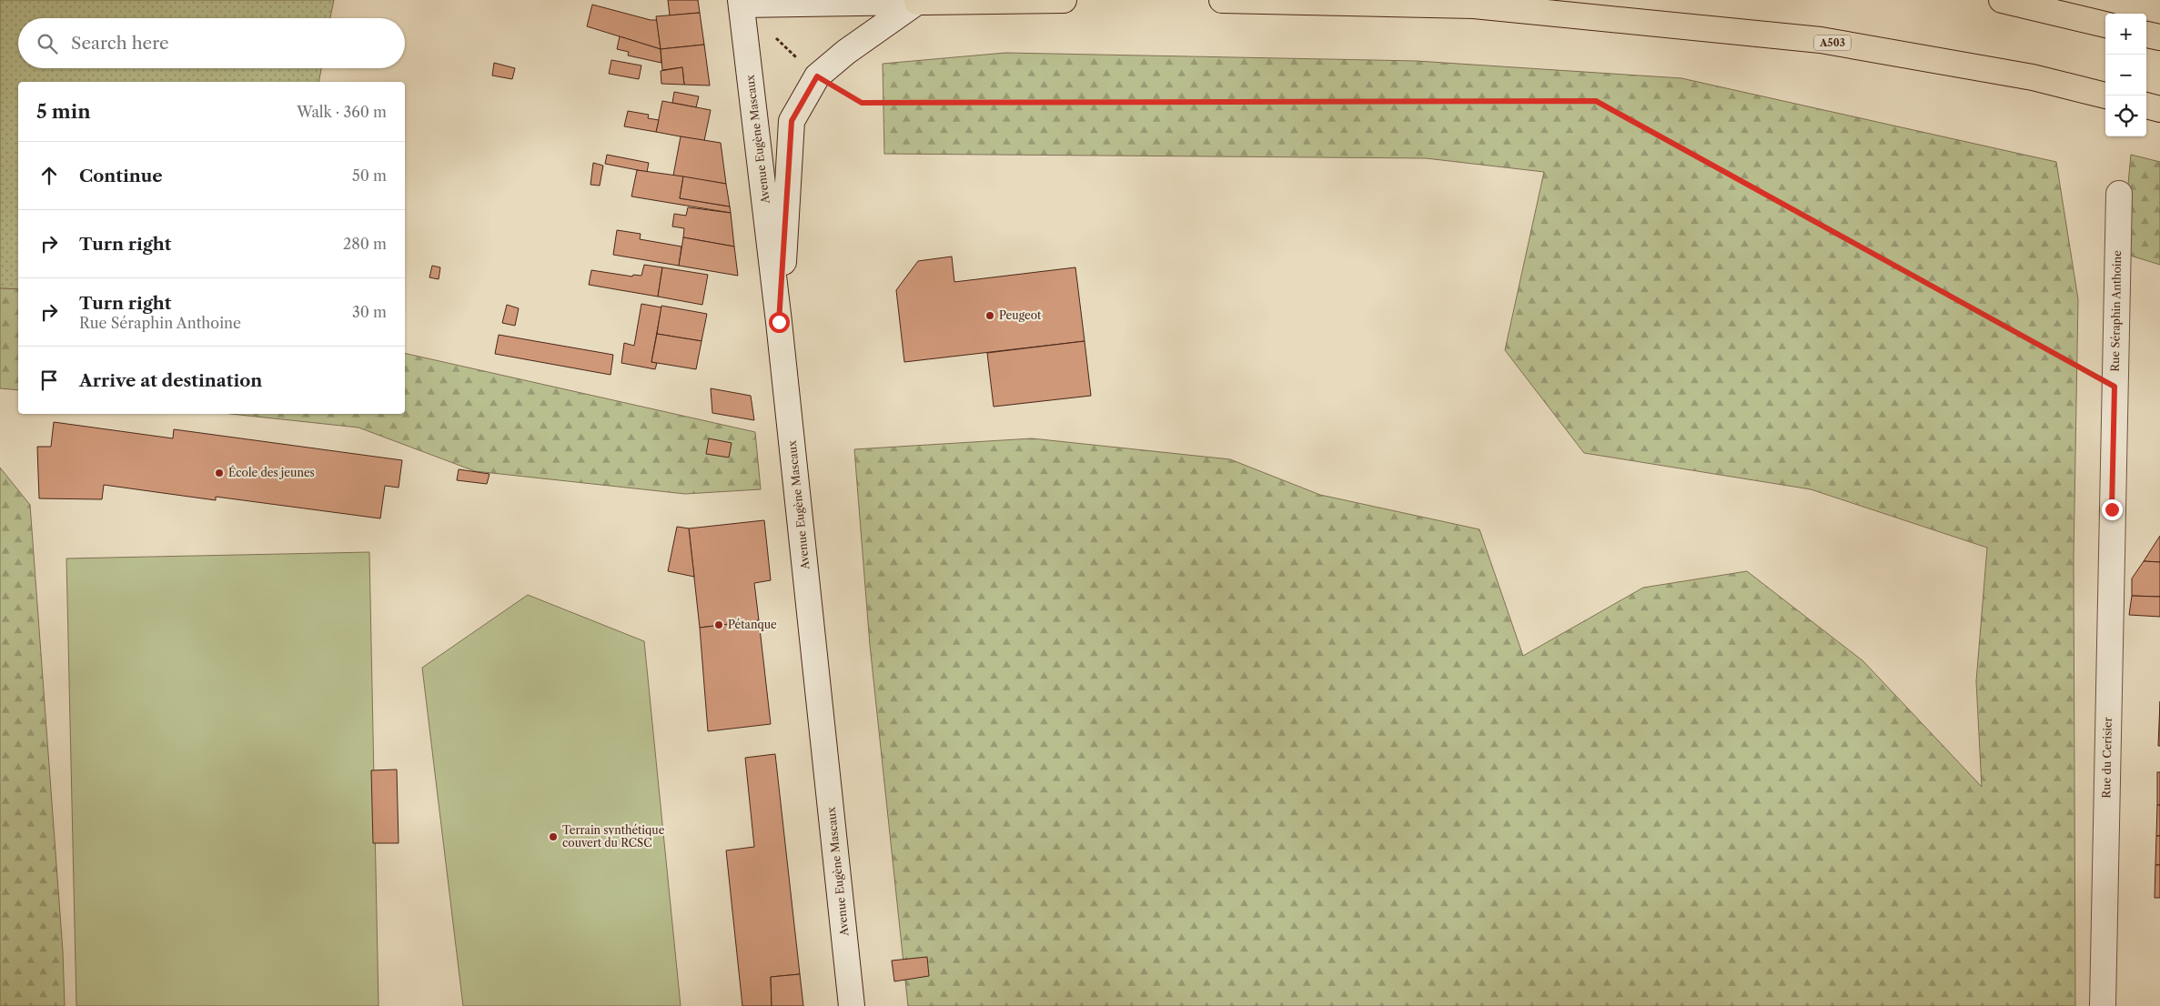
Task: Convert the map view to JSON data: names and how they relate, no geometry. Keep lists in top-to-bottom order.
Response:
{
  "streets": {
    "highway": ["A503"],
    "main road": ["Avenue Eugène Mascaux", "Rue Séraphin Anthoine", "Rue du Cerisier"]
  },
  "crossings": [
    ["Rue Séraphin Anthoine", "Rue du Cerisier"]
  ],
  "places": [
    "Peugeot",
    "École des jeunes",
    "Pétanque",
    "Terrain synthétique couvert du RCSC"
  ],
  "page": {
    "map_buttons": ["+", "−"],
    "search": "Search here",
    "heading": ["5 min", "Walk · 360 m"],
    "list": [
      ["Continue", "50 m"],
      ["Turn right", "280 m"],
      ["Turn right", "Rue Séraphin Anthoine", "30 m"],
      "Arrive at destination"
    ]
  }
}
